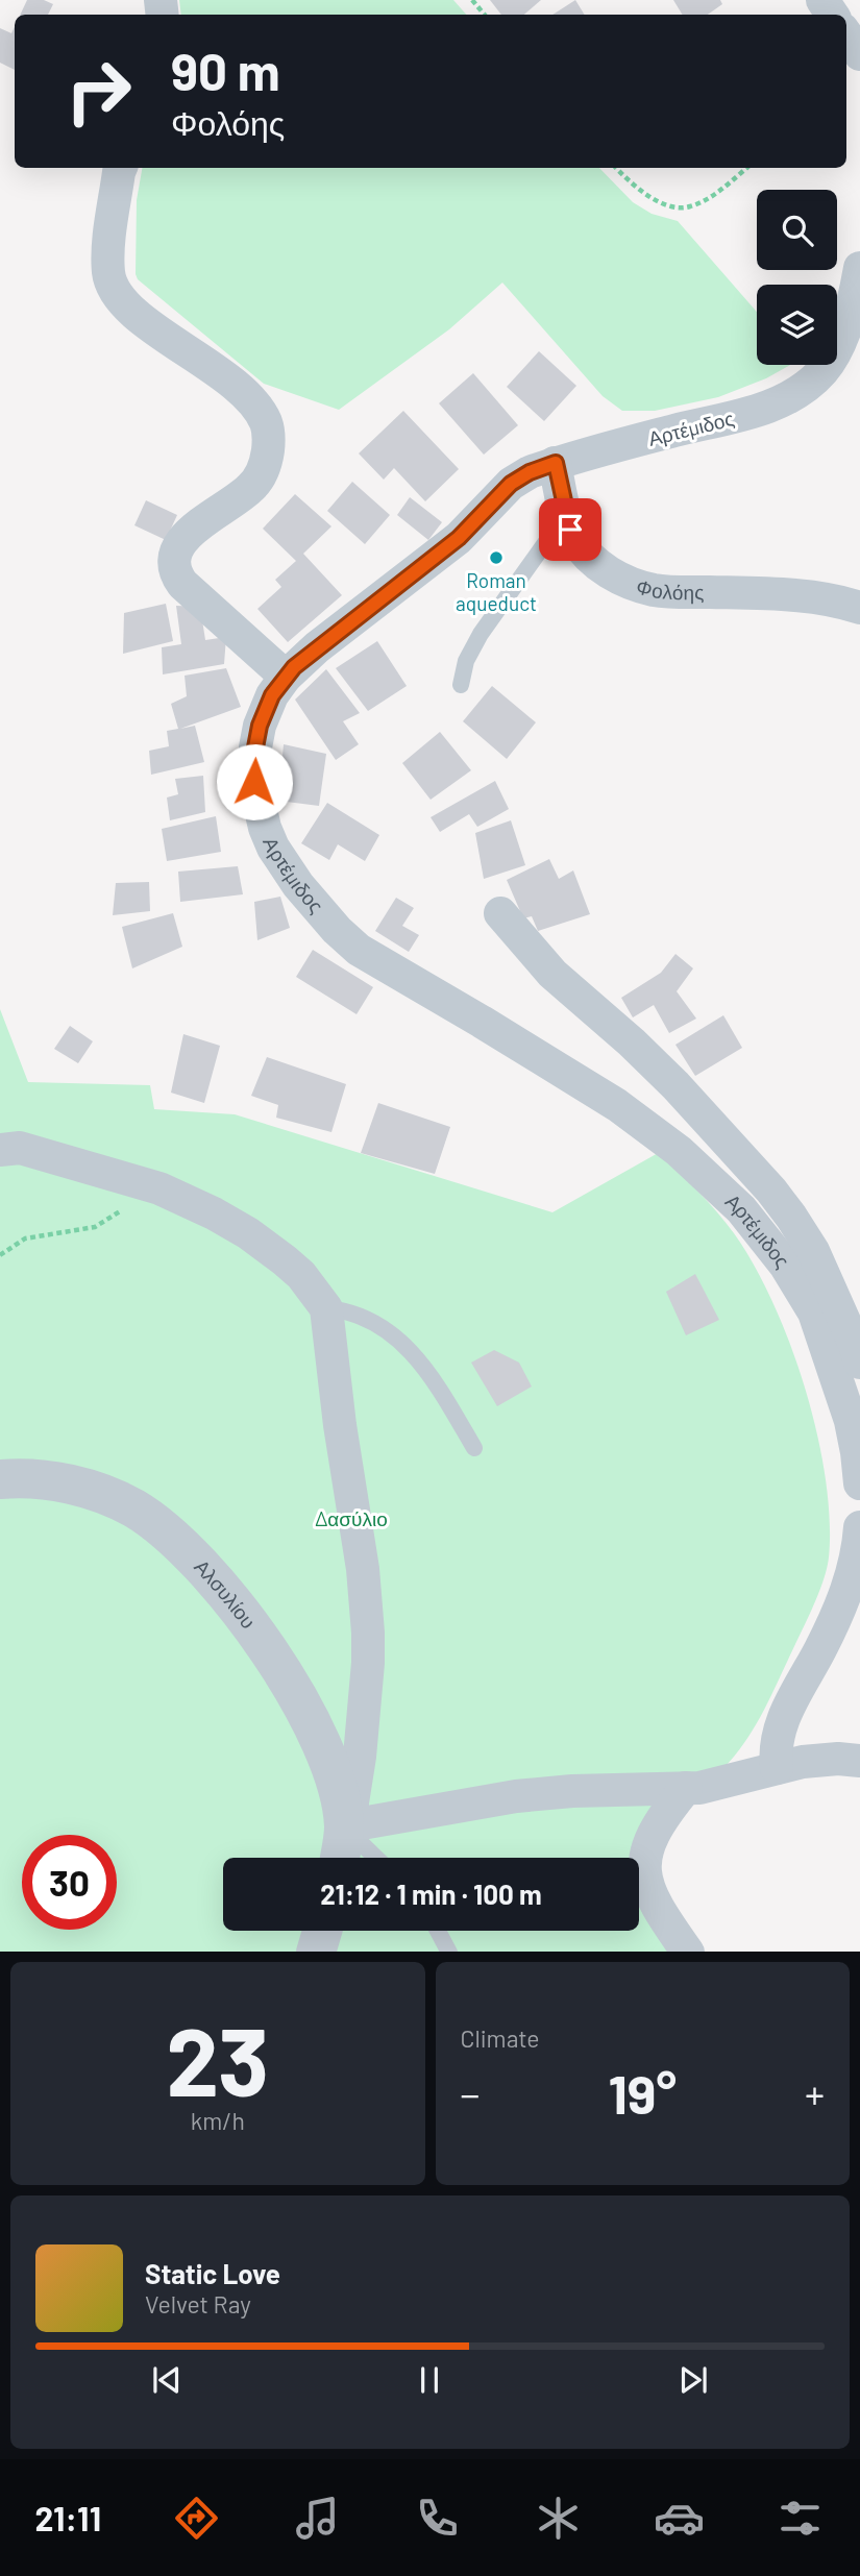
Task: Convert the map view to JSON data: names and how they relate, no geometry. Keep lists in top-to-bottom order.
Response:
{
  "streets": {
    "street": ["Αρτέμιδος", "Φολόης", "Αλσυλίου"]
  },
  "crossings": [
    ["Αρτέμιδος", "Φολόης"]
  ],
  "parks": ["Δασύλιο"],
  "places": ["Roman aqueduct"],
  "page": {
    "turn": ["90 m", "Φολόης"],
    "limit": "30",
    "trip": "21:12 · 1 min · 100 m",
    "tile": [
      ["23", "km/h"],
      "Climate"
    ],
    "heat": ["−", "19°", "+"],
    "song": ["Static Love", "Velvet Ray"],
    "tabs": "21:11"
  }
}
